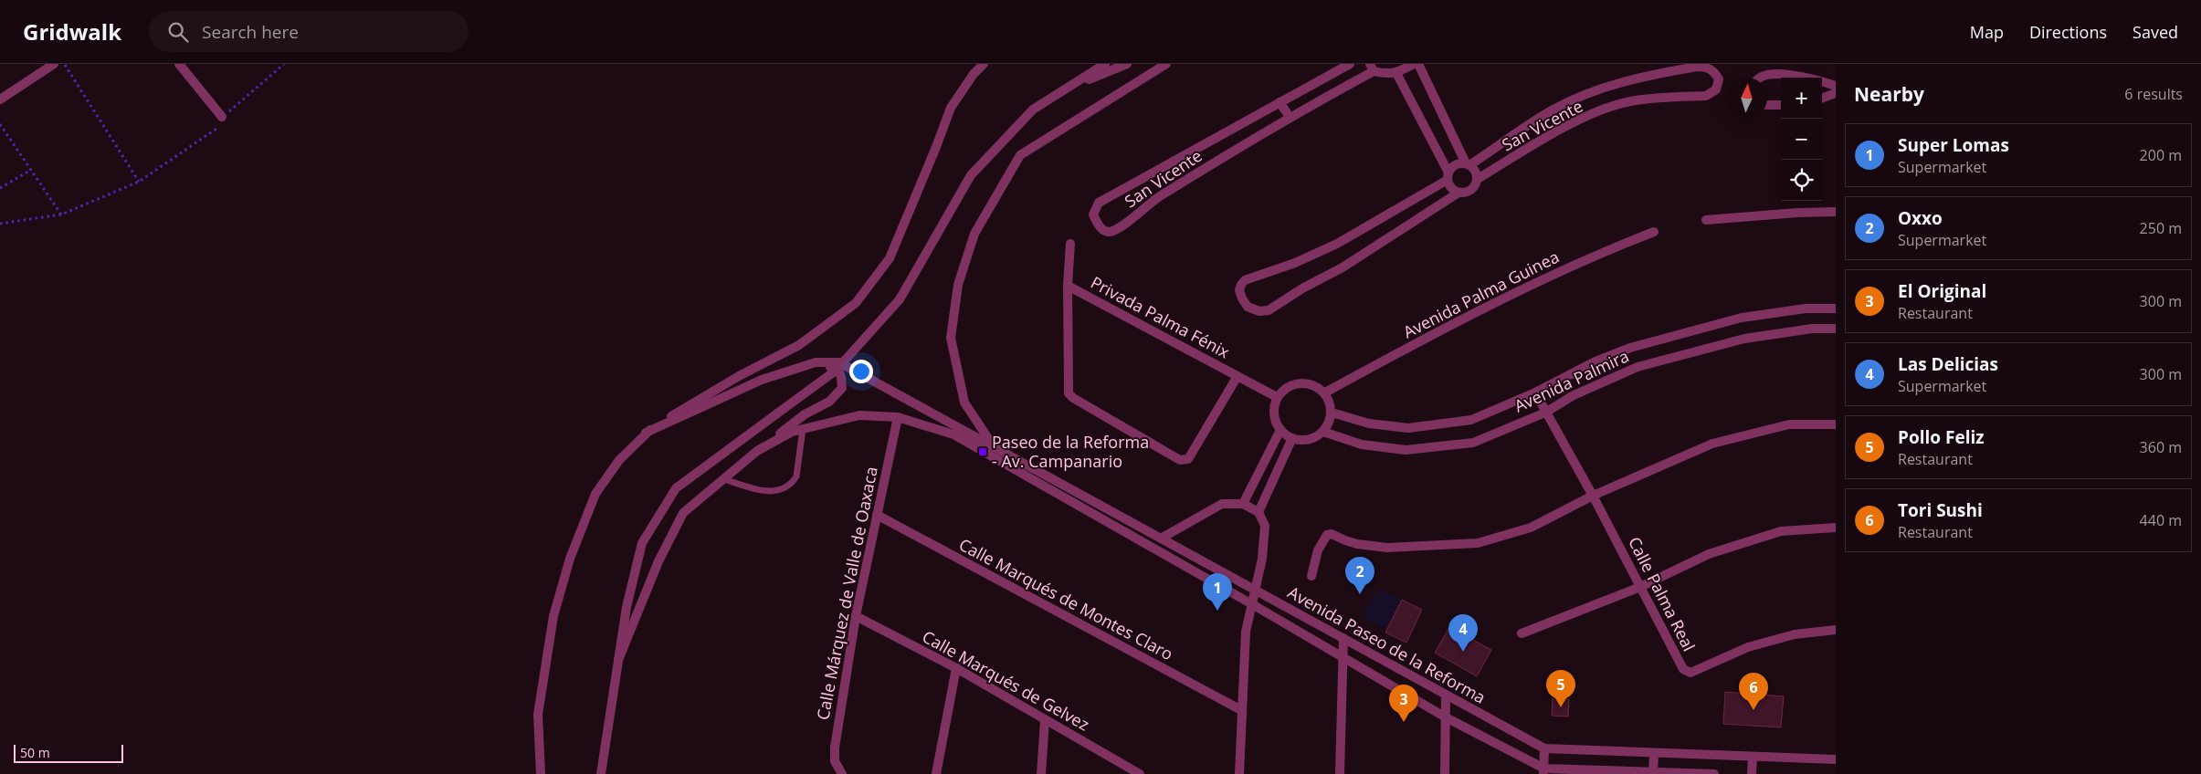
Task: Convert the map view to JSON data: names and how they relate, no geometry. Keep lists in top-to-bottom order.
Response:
{
  "streets": {
    "street": [
      "San Vicente",
      "Avenida Palma Guinea",
      "Privada Palma Fénix",
      "Avenida Palmira",
      "Calle Márquez de Valle de Oaxaca",
      "Calle Palma Real",
      "Calle Marqués de Montes Claro",
      "Avenida Paseo de la Reforma",
      "Calle Marqués de Gelvez"
    ]
  },
  "crossings": [
    ["Avenida Palma Guinea", "Privada Palma Fénix"],
    ["Avenida Palma Guinea", "Avenida Palmira"],
    ["Privada Palma Fénix", "Avenida Palmira"],
    ["Avenida Palmira", "Calle Palma Real"],
    ["Calle Márquez de Valle de Oaxaca", "Calle Marqués de Montes Claro"],
    ["Calle Márquez de Valle de Oaxaca", "Avenida Paseo de la Reforma"],
    ["Calle Márquez de Valle de Oaxaca", "Calle Marqués de Gelvez"]
  ],
  "places": {
    "transit": ["Paseo de la Reforma - Av. Campanario"]
  },
  "scale_bar": "50 m",
  "north": "top",
  "page": {
    "header": "Gridwalk",
    "search": "Search here",
    "nav": ["Map", "Directions", "Saved"],
    "heading": ["Nearby", "6 results"],
    "map_buttons": ["+", "−"],
    "list": [
      {
        "mark": "1",
        "name": "Super Lomas",
        "note": "Supermarket",
        "value": "200 m"
      },
      {
        "mark": "2",
        "name": "Oxxo",
        "note": "Supermarket",
        "value": "250 m"
      },
      {
        "mark": "3",
        "name": "El Original",
        "note": "Restaurant",
        "value": "300 m"
      },
      {
        "mark": "4",
        "name": "Las Delicias",
        "note": "Supermarket",
        "value": "300 m"
      },
      {
        "mark": "5",
        "name": "Pollo Feliz",
        "note": "Restaurant",
        "value": "360 m"
      },
      {
        "mark": "6",
        "name": "Tori Sushi",
        "note": "Restaurant",
        "value": "440 m"
      }
    ],
    "pins": [
      "2",
      "1",
      "4",
      "5",
      "6",
      "3"
    ],
    "scale": "50 m"
  }
}
